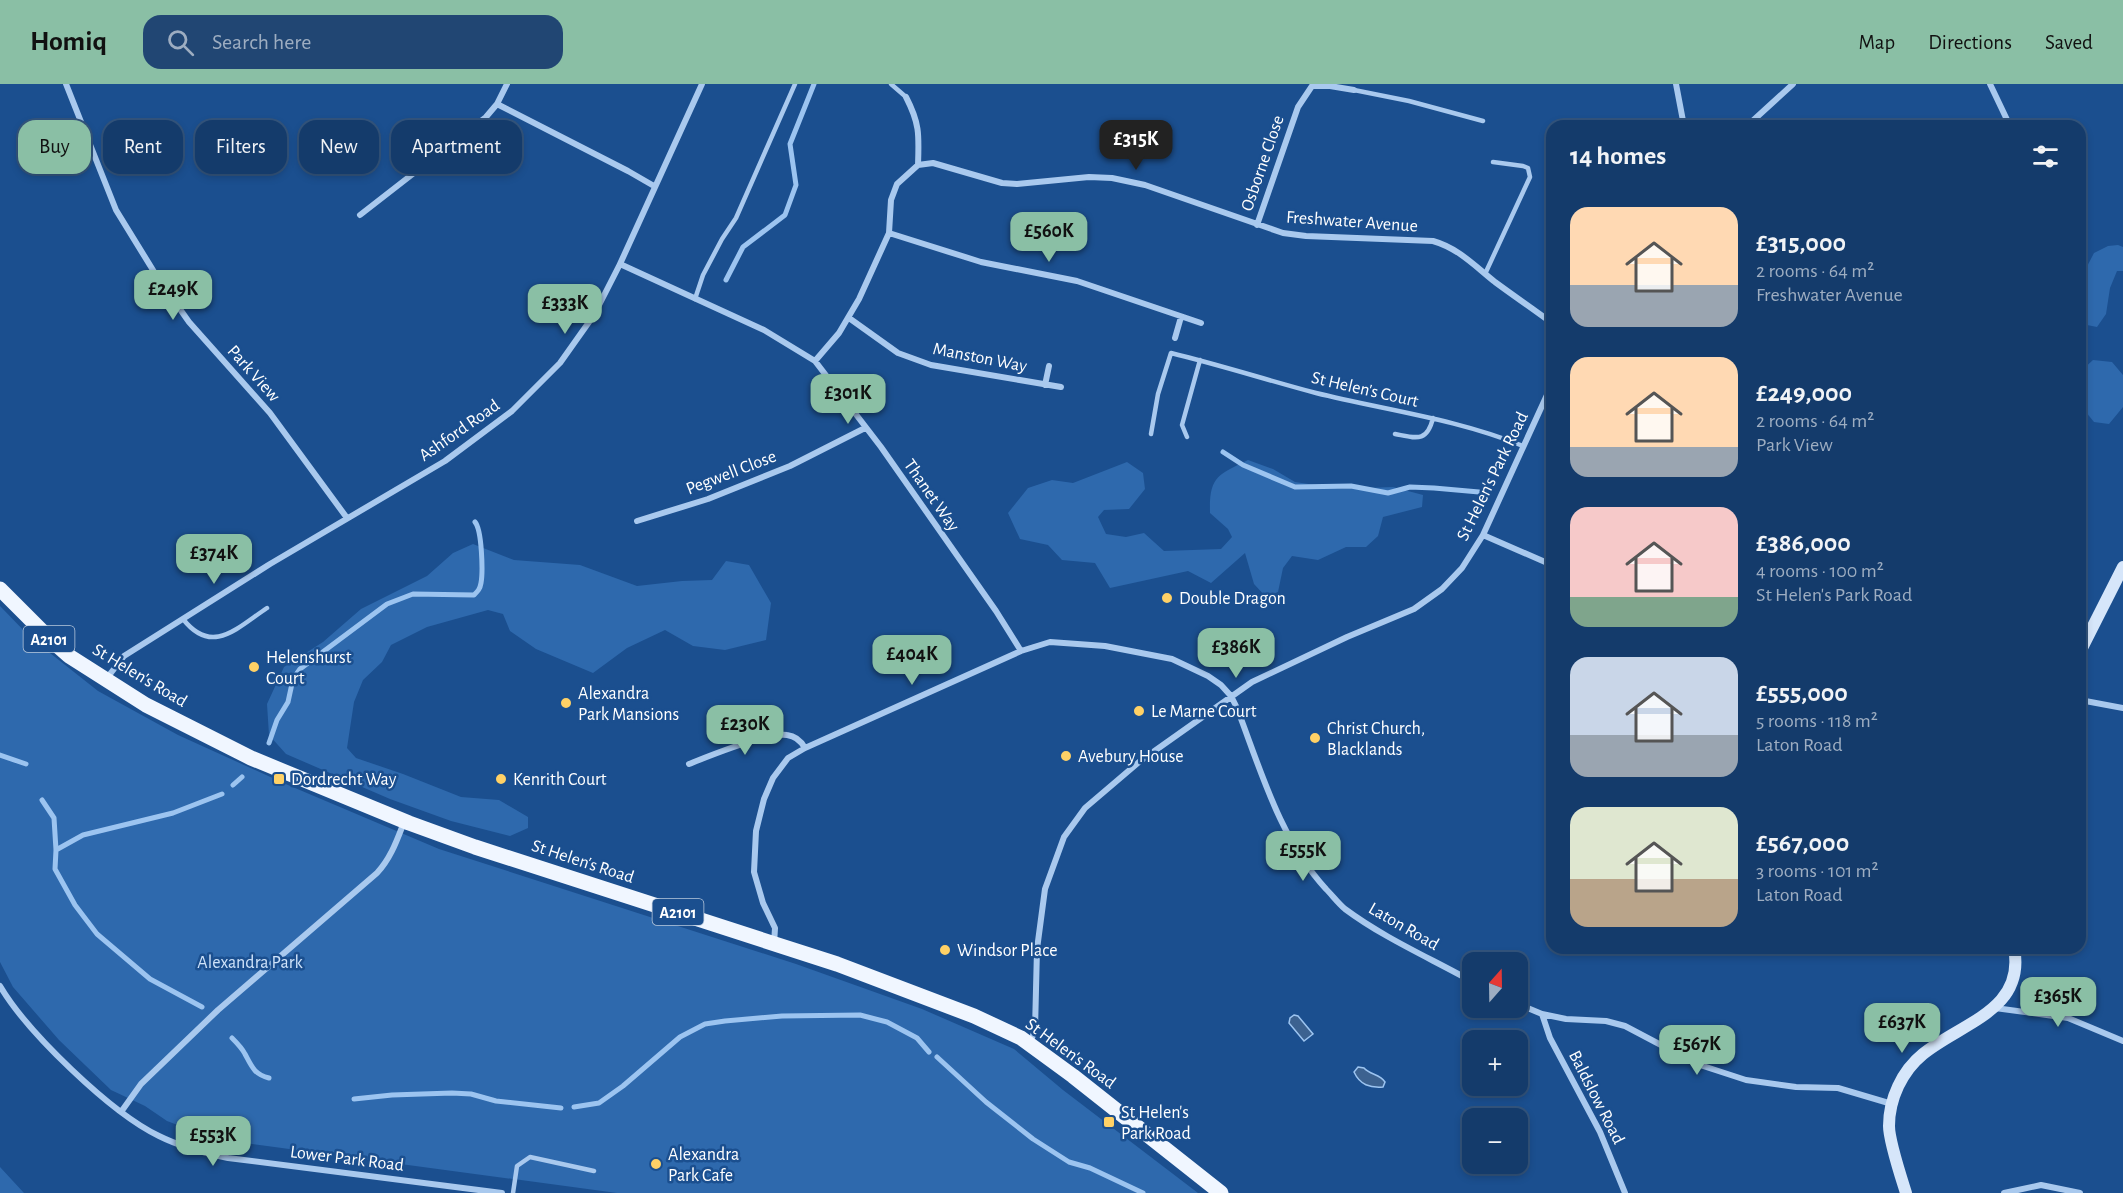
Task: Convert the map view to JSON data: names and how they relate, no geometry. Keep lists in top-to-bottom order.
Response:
{
  "streets": {
    "main road": ["A2101", "St Helen's Road"],
    "street": [
      "Osborne Close",
      "Freshwater Avenue",
      "Manston Way",
      "Park View",
      "Ashford Road",
      "Pegwell Close",
      "St Helen's Park Road",
      "Thanet Way",
      "Laton Road",
      "Baldslow Road",
      "Lower Park Road"
    ],
    "lane": ["St Helen's Court"]
  },
  "crossings": [
    ["Osborne Close", "Freshwater Avenue"],
    ["Park View", "Ashford Road"],
    ["St Helen's Court", "St Helen's Park Road"],
    ["Ashford Road", "Thanet Way"],
    ["Ashford Road", "St Helen's Road"],
    ["Pegwell Close", "Thanet Way"],
    ["St Helen's Park Road", "St Helen's Road"],
    ["St Helen's Park Road", "Laton Road"]
  ],
  "parks": ["Alexandra Park"],
  "places": {
    "other": [
      "Double Dragon",
      "Helenshurst Court",
      "Alexandra Park Mansions",
      "Le Marne Court",
      "Christ Church, Blacklands",
      "Avebury House",
      "Kenrith Court",
      "Windsor Place",
      "Alexandra Park Cafe"
    ],
    "transit": ["Dordrecht Way", "St Helen's Park Road"]
  },
  "north": "top",
  "page": {
    "header": "Homiq",
    "search": "Search here",
    "nav": ["Map", "Directions", "Saved"],
    "price": [
      "£315K",
      "£560K",
      "£249K",
      "£333K",
      "£301K",
      "£374K",
      "£386K",
      "£404K",
      "£230K",
      "£555K",
      "£365K",
      "£637K",
      "£567K",
      "£553K"
    ],
    "chip": [
      "Buy",
      "Rent",
      "Filters",
      "New",
      "Apartment"
    ],
    "heading": "14 homes",
    "list": [
      {
        "name": "£315,000",
        "note": "2 rooms · 64 m² · Freshwater Avenue"
      },
      {
        "name": "£249,000",
        "note": "2 rooms · 64 m² · Park View"
      },
      {
        "name": "£386,000",
        "note": "4 rooms · 100 m² · St Helen's Park Road"
      },
      {
        "name": "£555,000",
        "note": "5 rooms · 118 m² · Laton Road"
      },
      {
        "name": "£567,000",
        "note": "3 rooms · 101 m² · Laton Road"
      }
    ],
    "map_buttons": ["+", "−"]
  }
}
